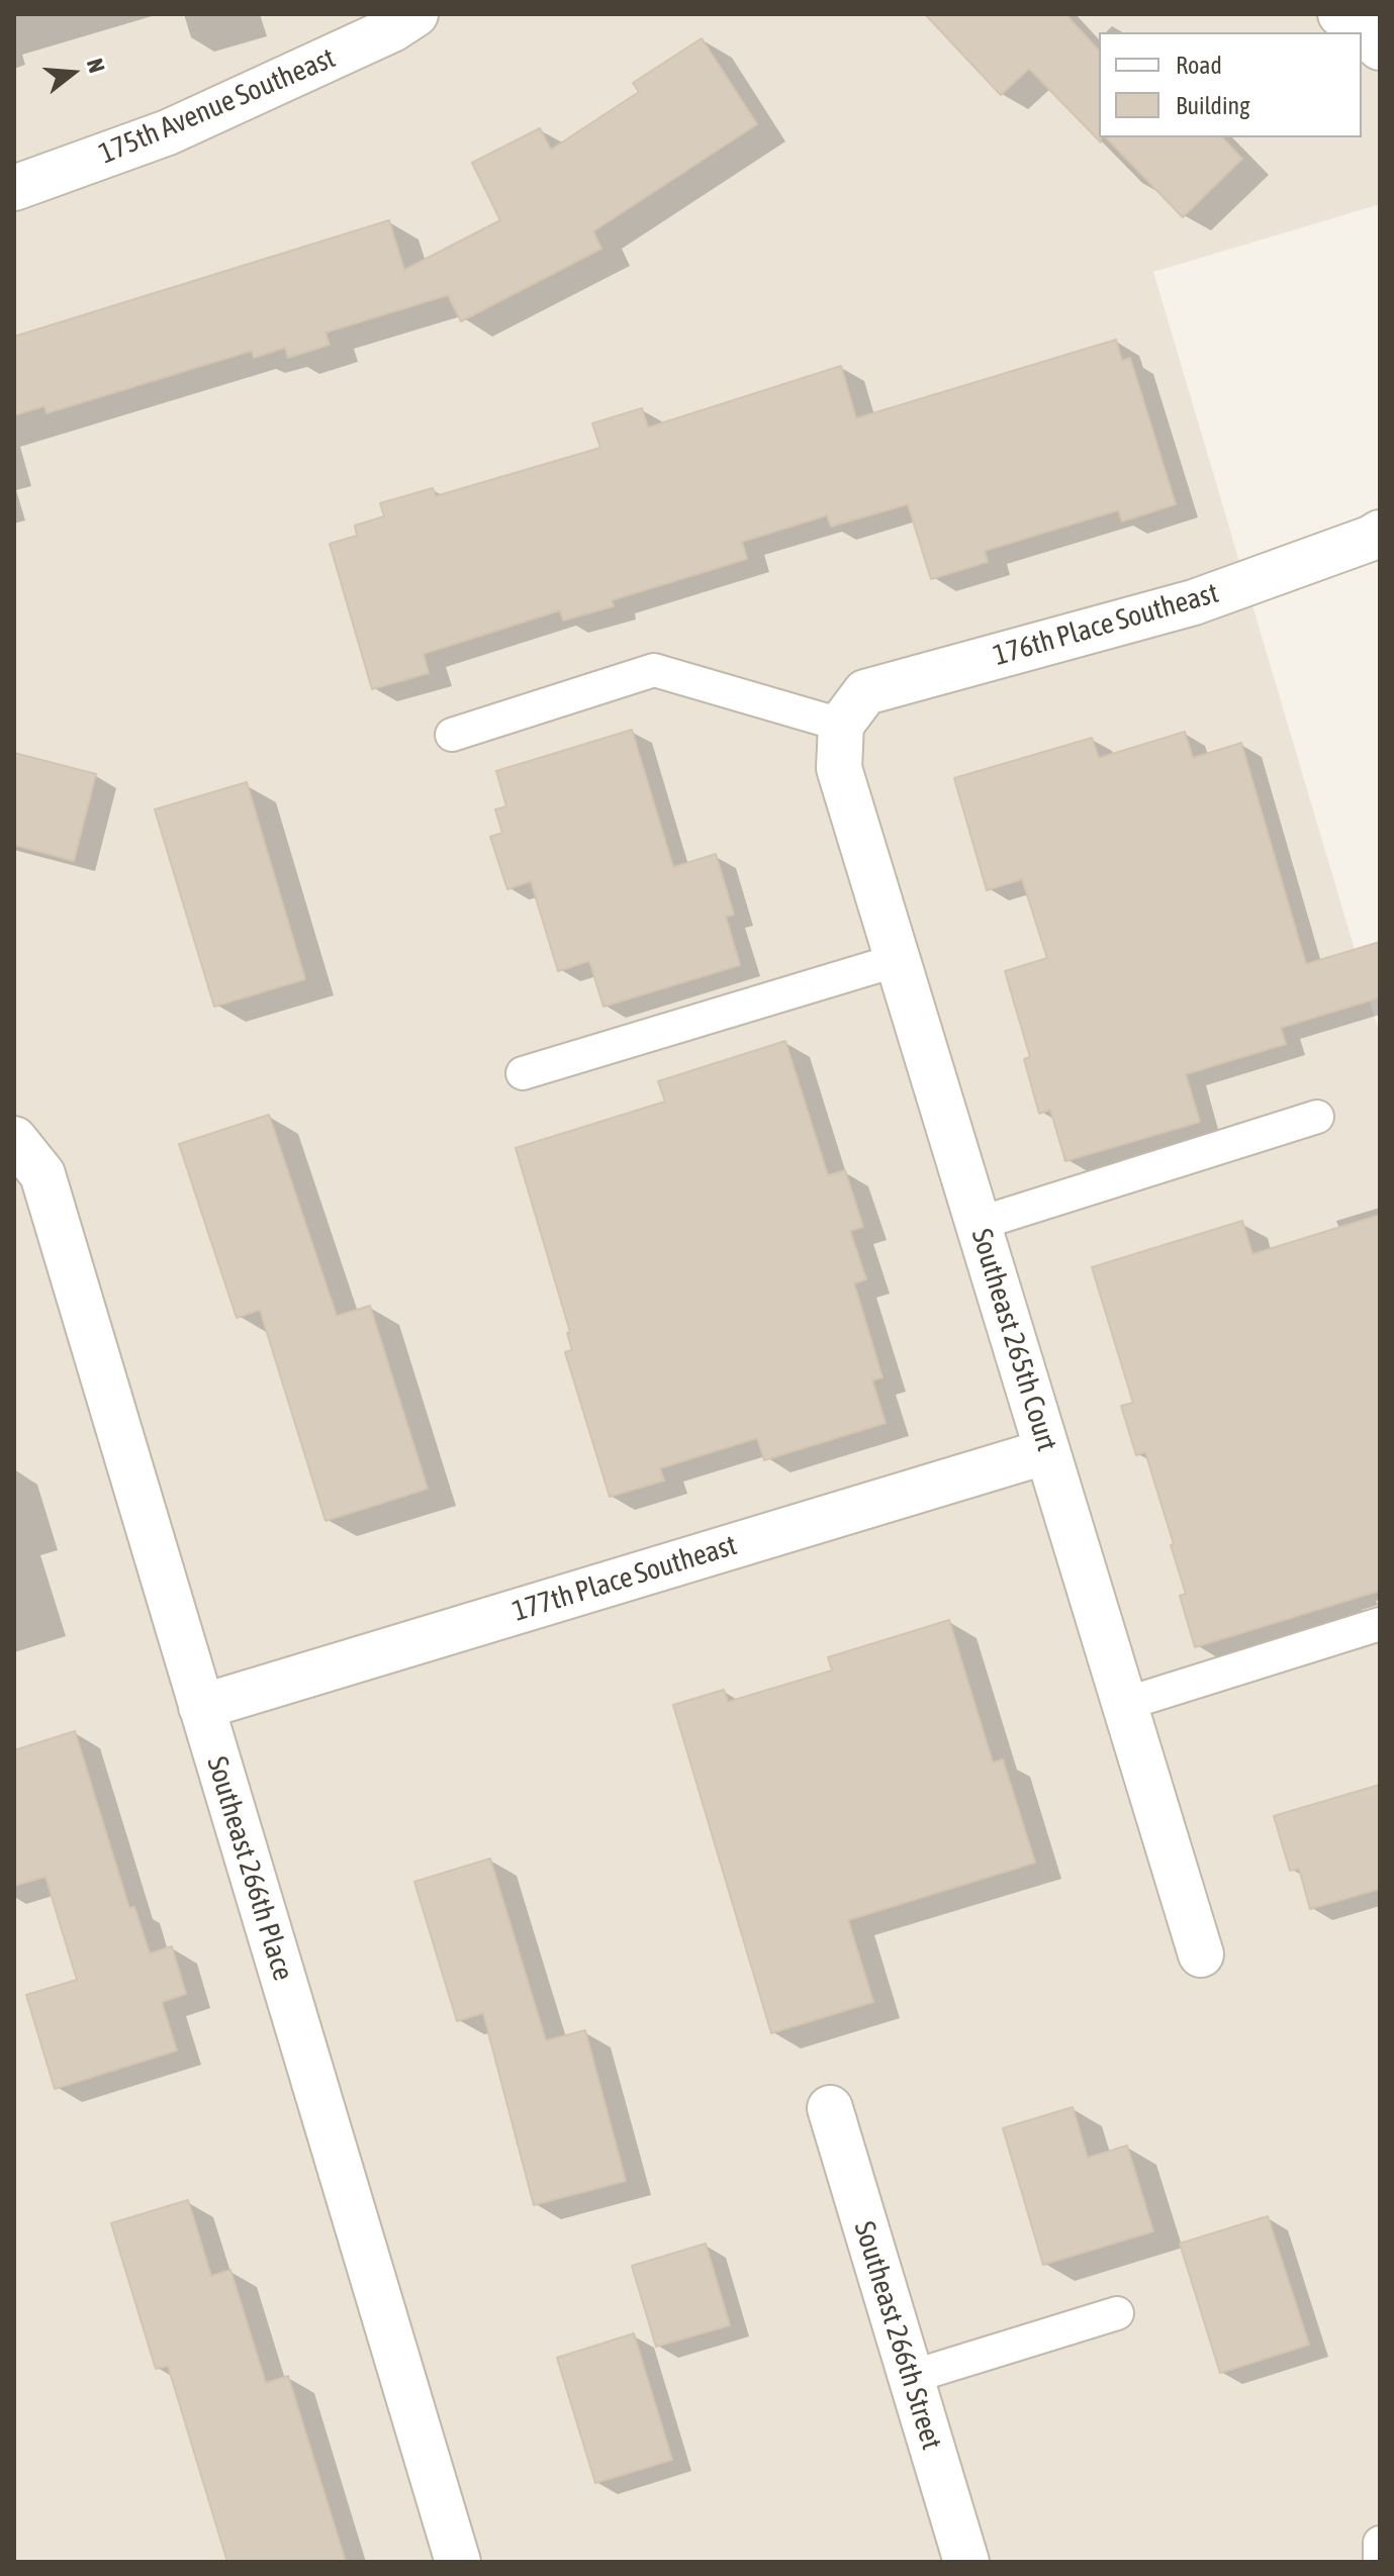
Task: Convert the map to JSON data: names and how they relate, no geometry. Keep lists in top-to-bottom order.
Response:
{
  "streets": {
    "street": [
      "175th Avenue Southeast",
      "176th Place Southeast",
      "Southeast 265th Court",
      "177th Place Southeast",
      "Southeast 266th Place",
      "Southeast 266th Street"
    ]
  },
  "crossings": [
    ["176th Place Southeast", "Southeast 265th Court"],
    ["Southeast 265th Court", "177th Place Southeast"],
    ["177th Place Southeast", "Southeast 266th Place"]
  ],
  "legend": ["Road", "Building"],
  "north": "right"
}
